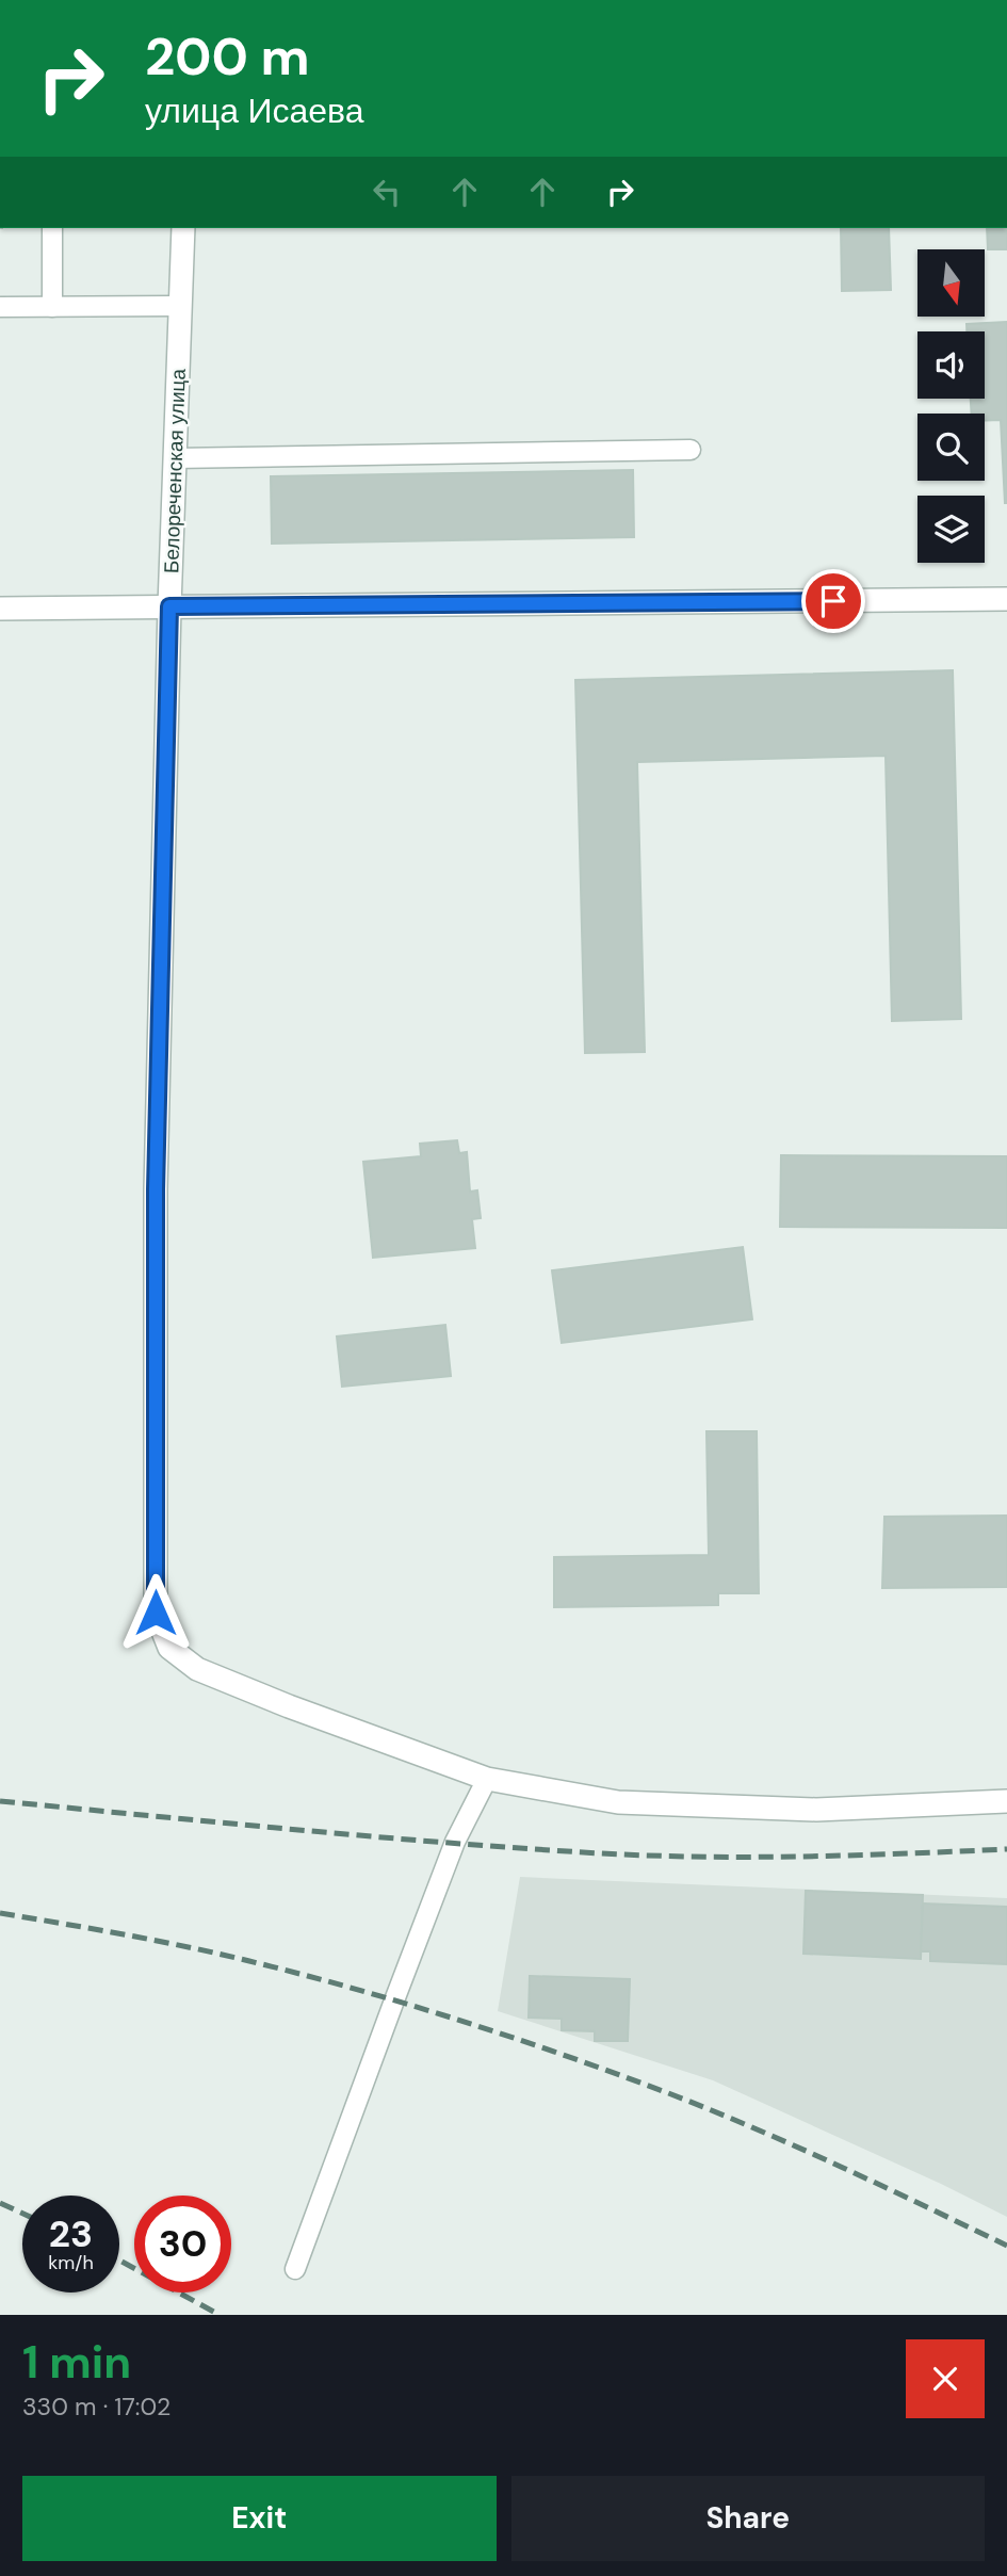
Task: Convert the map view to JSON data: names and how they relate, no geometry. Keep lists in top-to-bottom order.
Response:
{
  "streets": {
    "street": ["Белореченская улица"]
  },
  "north": "bottom",
  "page": {
    "turn": ["200 m", "улица Исаева"],
    "speed": "23 km/h",
    "limit": "30",
    "heading": ["1 min", "330 m · 17:02"],
    "buttons": ["Exit", "Share"]
  }
}
